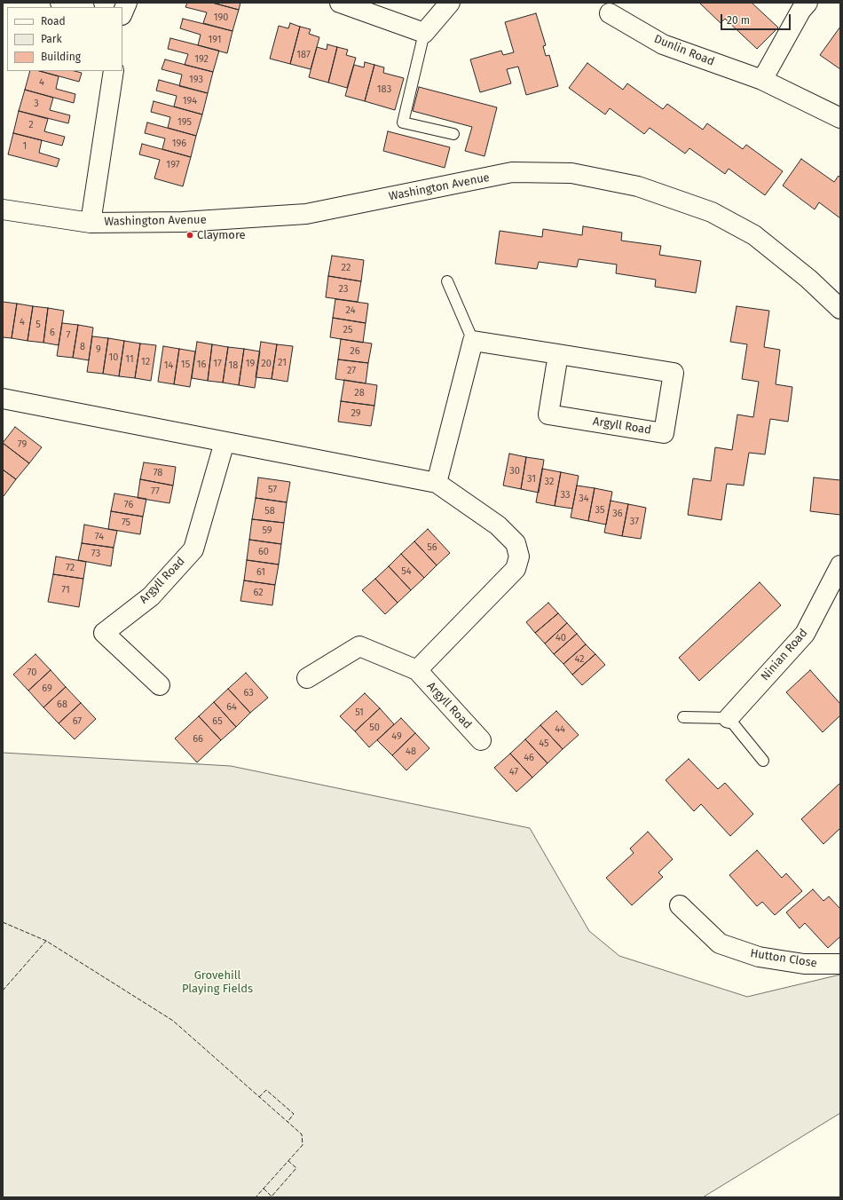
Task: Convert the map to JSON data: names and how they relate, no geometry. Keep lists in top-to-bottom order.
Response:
{
  "streets": {
    "street": [
      "Dunlin Road",
      "Washington Avenue",
      "Argyll Road",
      "Ninian Road",
      "Hutton Close"
    ]
  },
  "parks": ["Grovehill Playing Fields"],
  "places": ["Claymore"],
  "house_numbers": [
    "190",
    "191",
    "187",
    "192",
    "193",
    "4",
    "183",
    "194",
    "3",
    "195",
    "2",
    "196",
    "1",
    "197",
    "22",
    "23",
    "24",
    "4",
    "5",
    "25",
    "6",
    "7",
    "8",
    "9",
    "26",
    "10",
    "11",
    "12",
    "21",
    "17",
    "19",
    "20",
    "15",
    "16",
    "14",
    "18",
    "27",
    "28",
    "29",
    "79",
    "30",
    "78",
    "31",
    "32",
    "57",
    "77",
    "33",
    "34",
    "76",
    "35",
    "58",
    "36",
    "37",
    "75",
    "59",
    "74",
    "56",
    "60",
    "73",
    "72",
    "54",
    "61",
    "71",
    "62",
    "40",
    "42",
    "70",
    "69",
    "63",
    "68",
    "64",
    "51",
    "67",
    "65",
    "50",
    "44",
    "49",
    "66",
    "45",
    "48",
    "46",
    "47"
  ],
  "legend": ["Road", "Park", "Building"],
  "scale_bar": "20 m"
}
